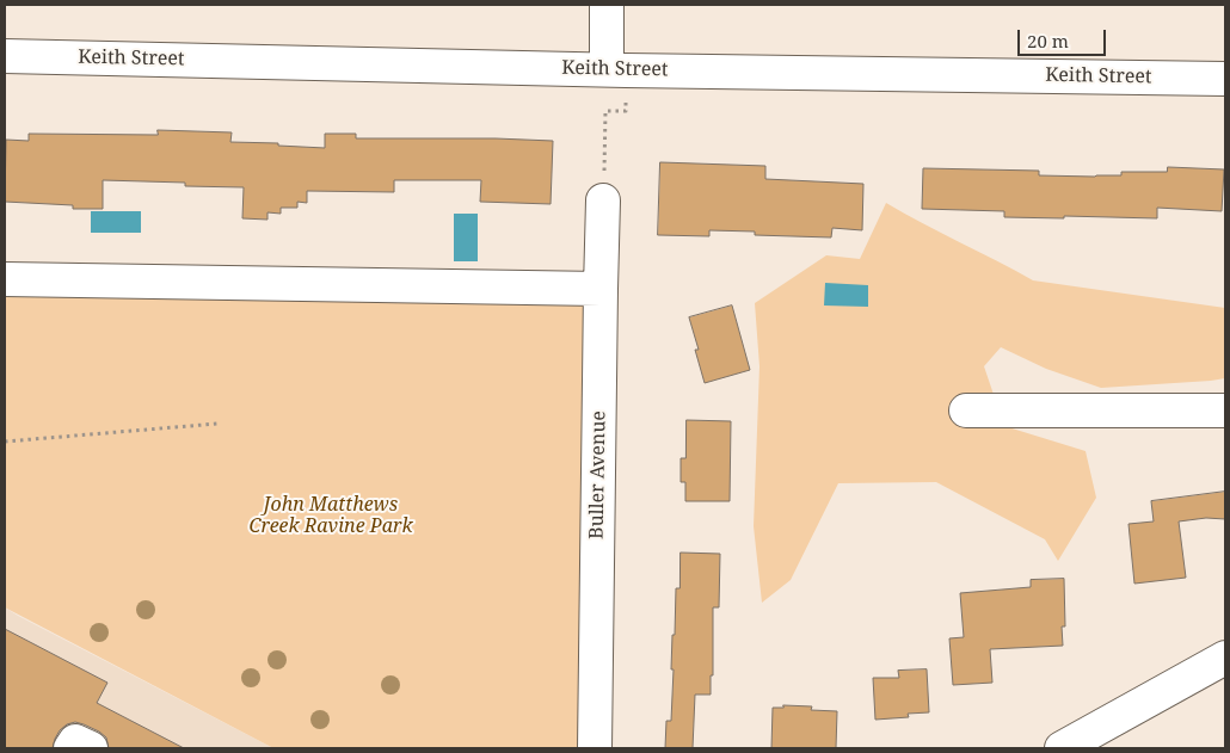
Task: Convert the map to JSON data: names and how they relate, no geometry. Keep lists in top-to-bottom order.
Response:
{
  "streets": {
    "street": ["Keith Street", "Buller Avenue"]
  },
  "parks": ["John Matthews Creek Ravine Park"],
  "scale_bar": "20 m"
}
